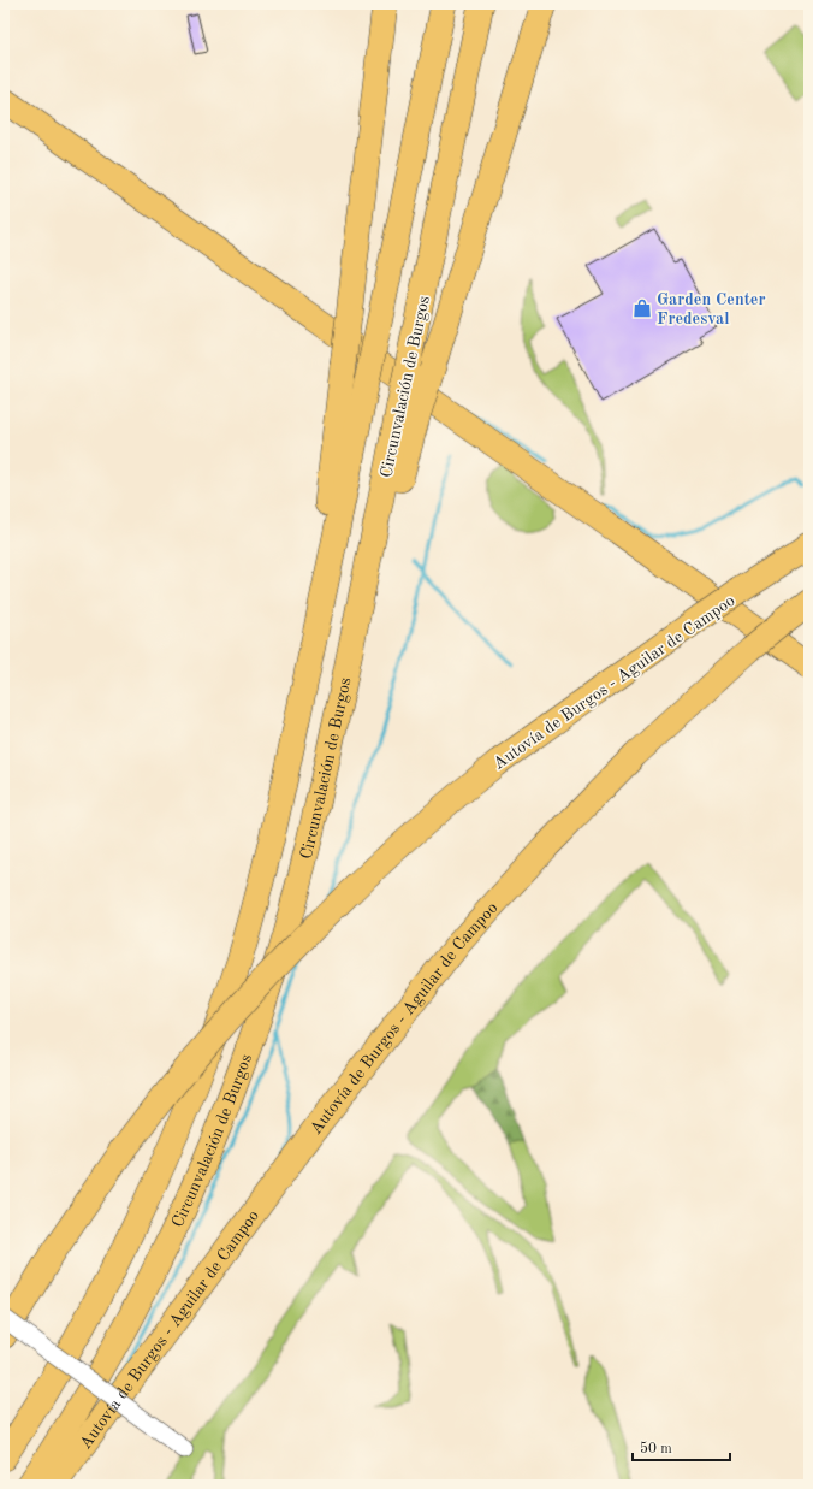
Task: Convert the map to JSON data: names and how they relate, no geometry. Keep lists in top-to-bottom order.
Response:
{
  "streets": {
    "highway": ["Circunvalación de Burgos", "Autovía de Burgos - Aguilar de Campoo"]
  },
  "places": {
    "shop": ["Garden Center Fredesval"]
  },
  "scale_bar": "50 m"
}
